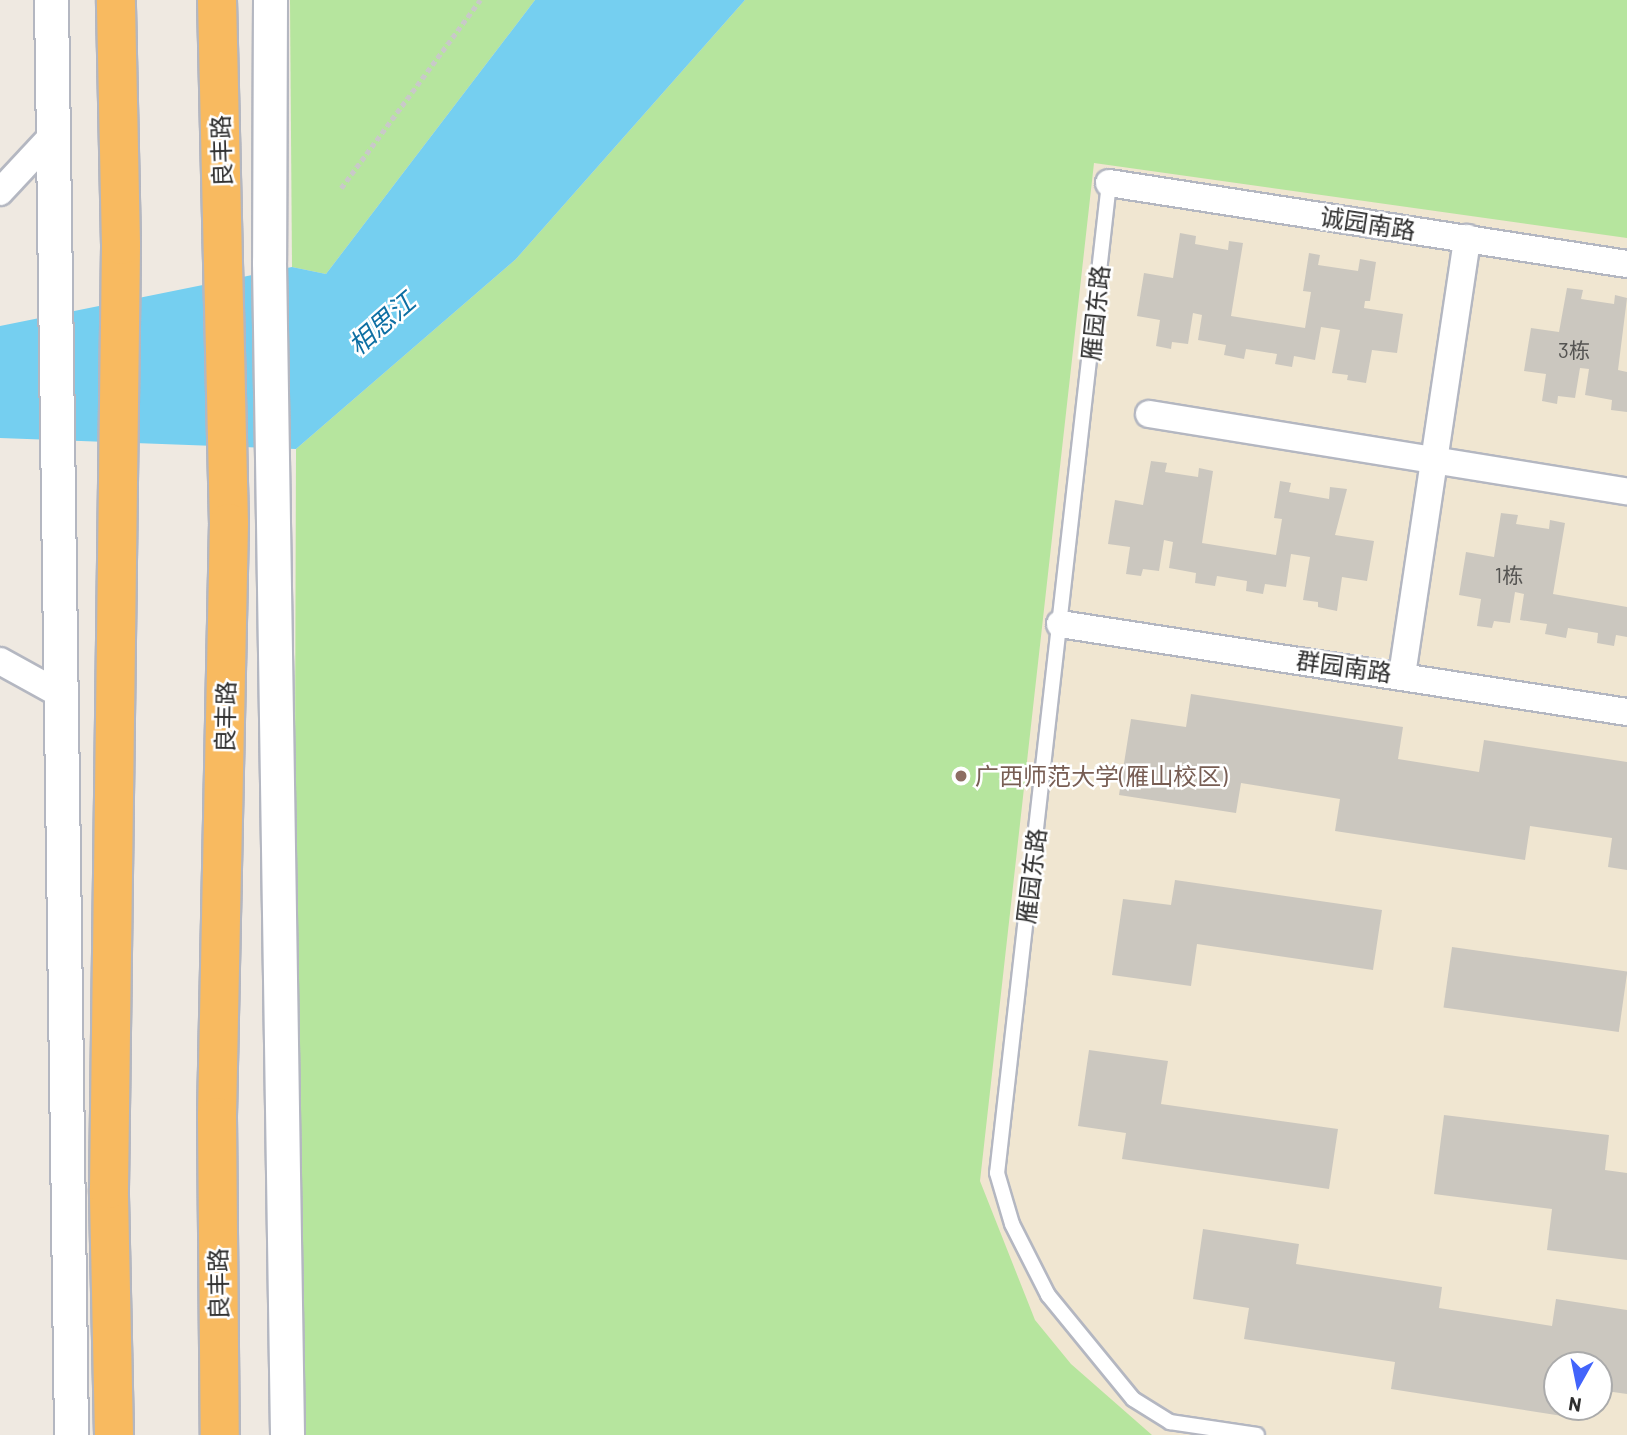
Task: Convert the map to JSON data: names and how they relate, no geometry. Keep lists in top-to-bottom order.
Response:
{
  "streets": {
    "highway": ["良丰路"],
    "street": ["诚园南路", "群园南路"],
    "lane": ["雁园东路"]
  },
  "crossings": [
    ["诚园南路", "雁园东路"],
    ["雁园东路", "群园南路"]
  ],
  "water": ["相思江"],
  "places": ["广西师范大学(雁山校区)"],
  "house_numbers": ["3栋", "1栋"],
  "north": "bottom"
}
